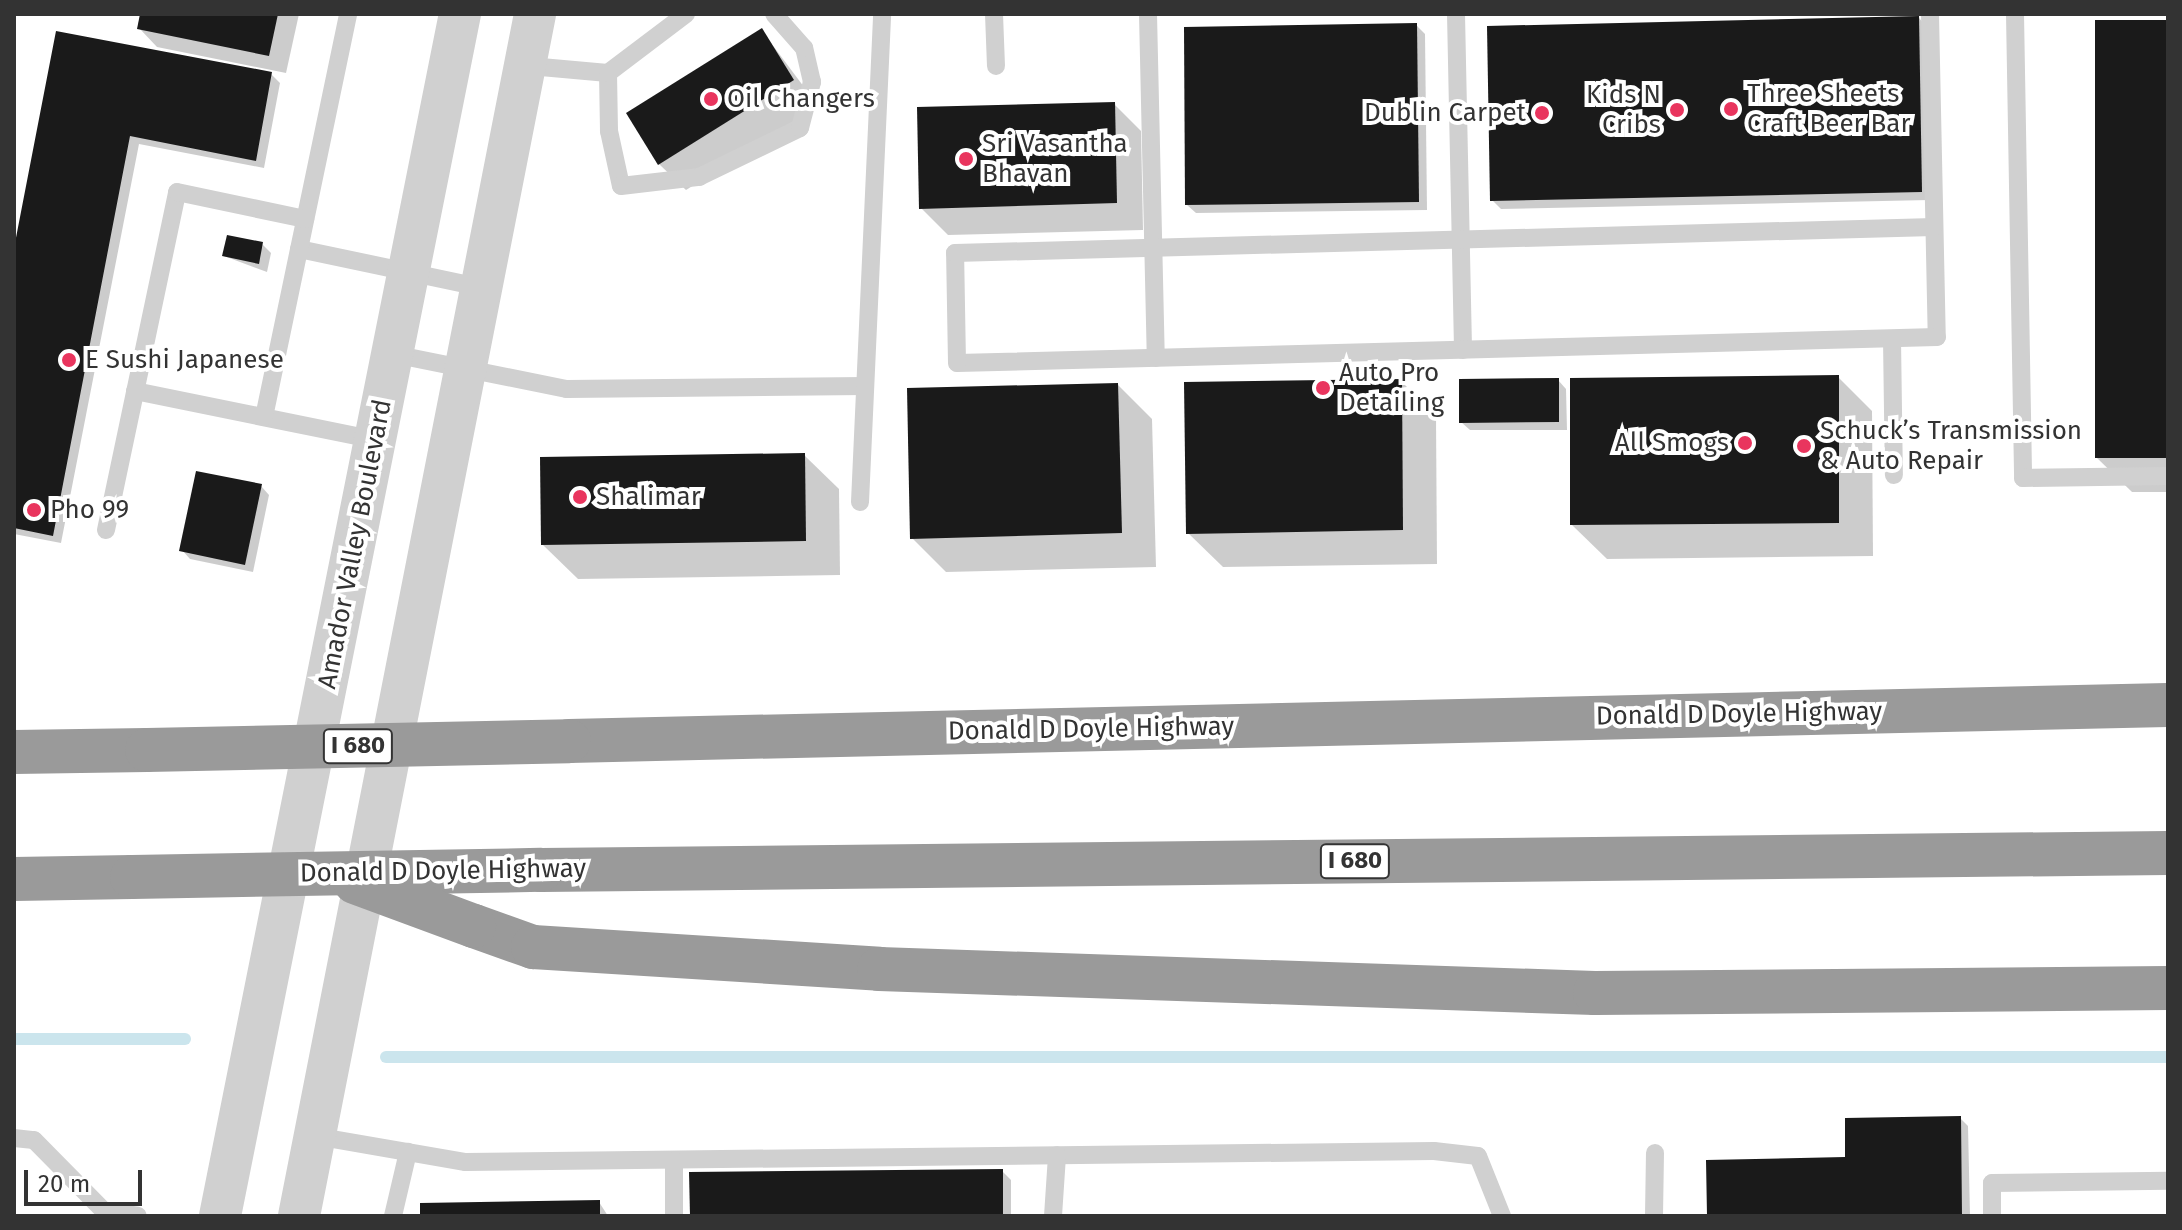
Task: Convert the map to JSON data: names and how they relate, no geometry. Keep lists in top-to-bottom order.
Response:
{
  "streets": {
    "highway": ["Donald D Doyle Highway", "I 680"],
    "street": ["Amador Valley Boulevard"]
  },
  "places": [
    "Oil Changers",
    "Three Sheets Craft Beer Bar",
    "Kids N Cribs",
    "Dublin Carpet",
    "Sri Vasantha Bhavan",
    "E Sushi Japanese",
    "Auto Pro Detailing",
    "All Smogs",
    "Schuck’s Transmission & Auto Repair",
    "Shalimar",
    "Pho 99"
  ],
  "scale_bar": "20 m"
}
